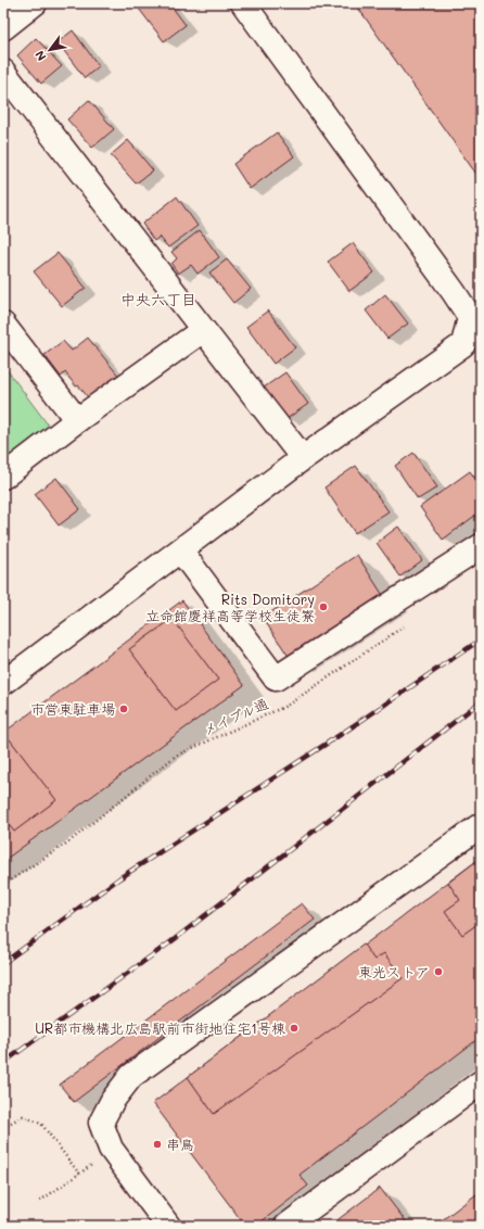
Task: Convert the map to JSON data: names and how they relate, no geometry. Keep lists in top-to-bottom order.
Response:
{
  "streets": {
    "path": ["メイプル通"]
  },
  "districts": ["中央六丁目"],
  "places": [
    "Rits Domitory 立命館慶祥高等学校生徒寮",
    "市営東駐車場",
    "東光ストア",
    "UR都市機構北広島駅前市街地住宅1号棟",
    "串鳥"
  ],
  "north": "bottom left"
}
